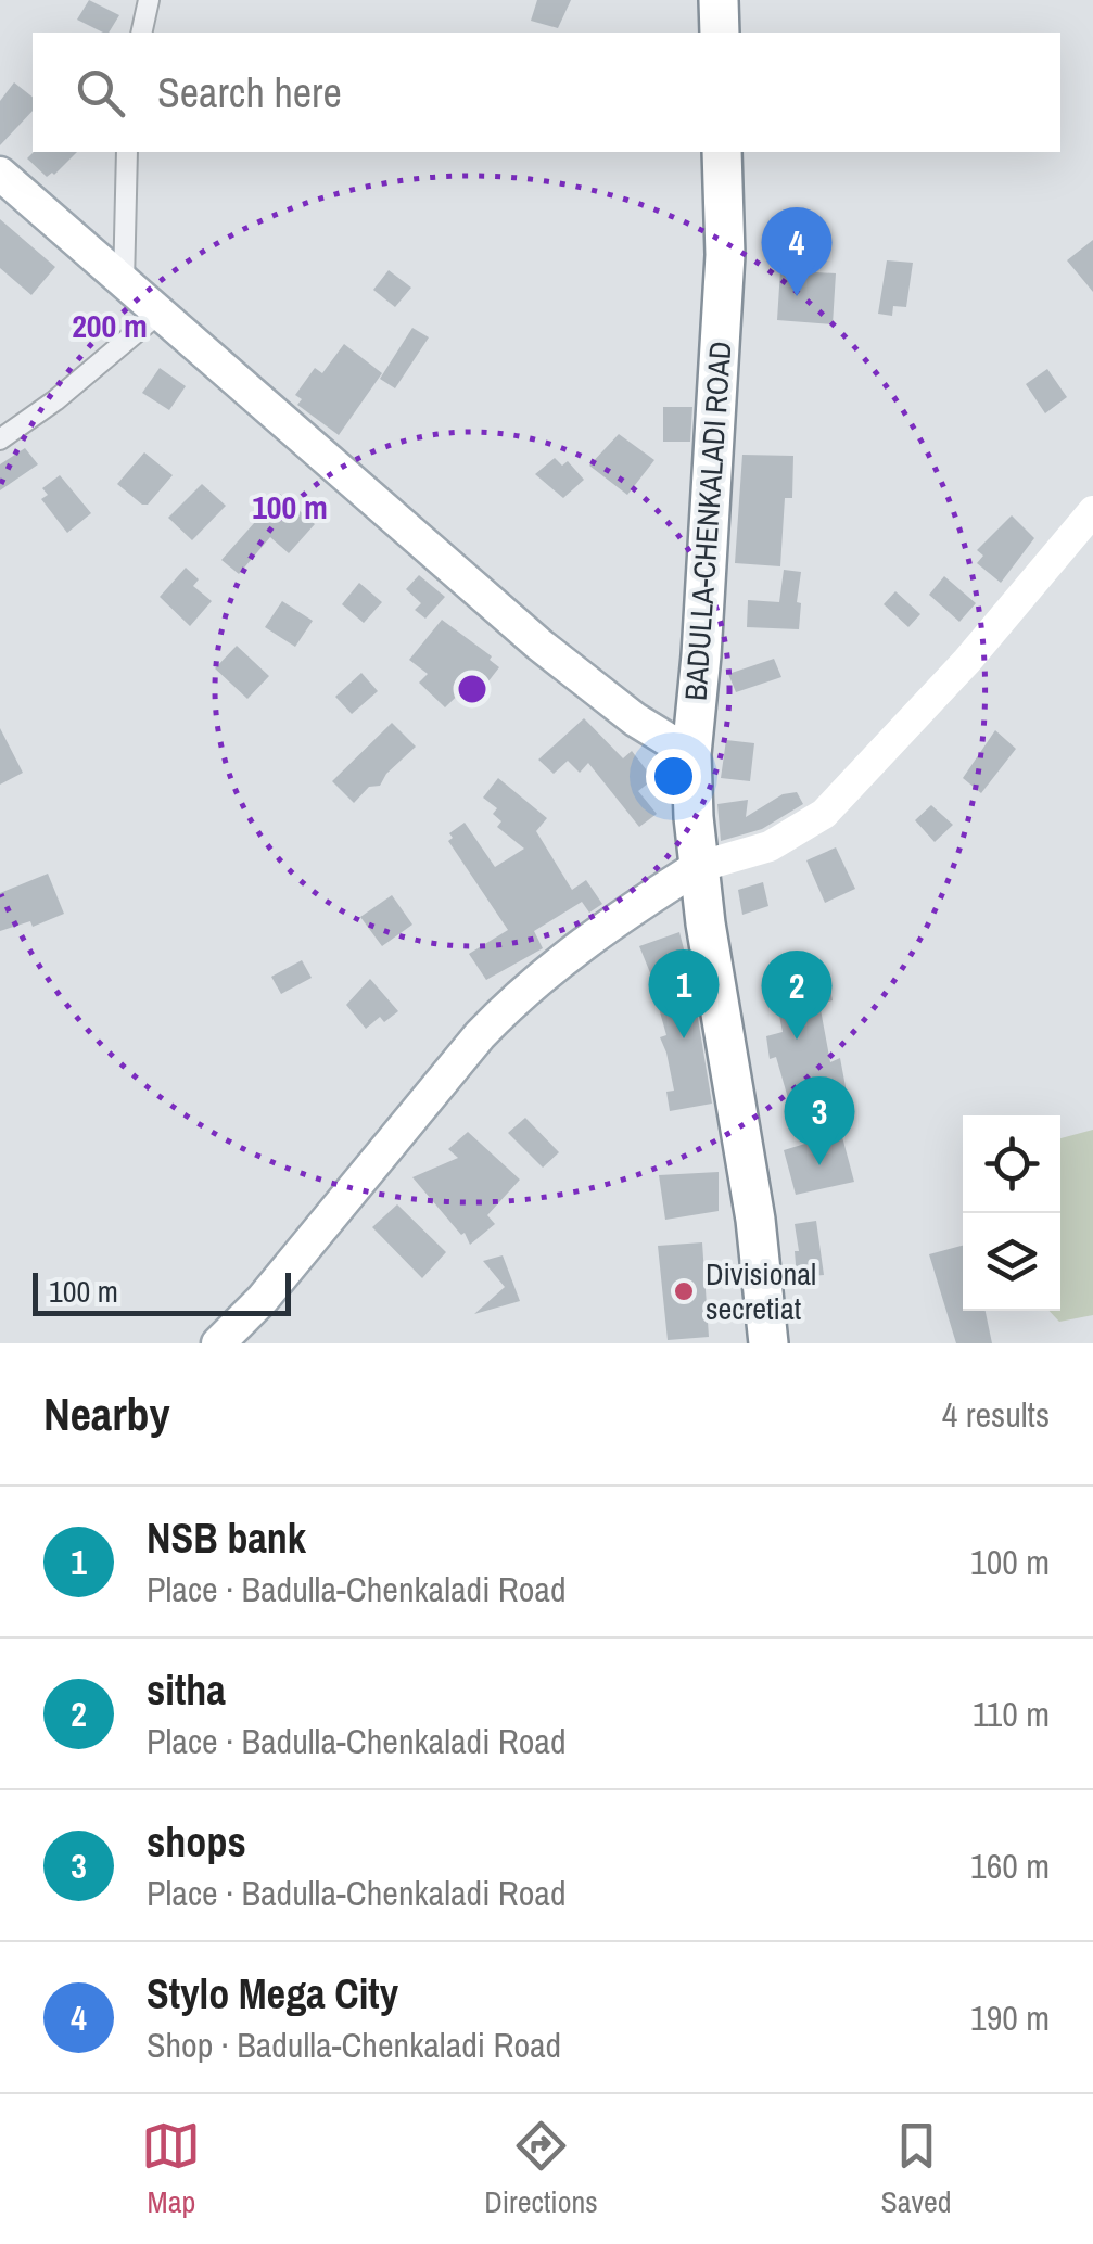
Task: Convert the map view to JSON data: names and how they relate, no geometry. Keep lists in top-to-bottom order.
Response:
{
  "streets": {
    "highway": ["BADULLA-CHENKALADI ROAD"]
  },
  "places": ["Divisional secretiat"],
  "scale_bar": "100 m",
  "page": {
    "search": "Search here",
    "pins": [
      "4",
      "1",
      "2",
      "3"
    ],
    "scale": "100 m",
    "heading": ["Nearby", "4 results"],
    "list": [
      {
        "mark": "1",
        "name": "NSB bank",
        "note": "Place · Badulla-Chenkaladi Road",
        "value": "100 m"
      },
      {
        "mark": "2",
        "name": "sitha",
        "note": "Place · Badulla-Chenkaladi Road",
        "value": "110 m"
      },
      {
        "mark": "3",
        "name": "shops",
        "note": "Place · Badulla-Chenkaladi Road",
        "value": "160 m"
      },
      {
        "mark": "4",
        "name": "Stylo Mega City",
        "note": "Shop · Badulla-Chenkaladi Road",
        "value": "190 m"
      }
    ],
    "nav": ["Map", "Directions", "Saved"]
  },
  "rings": ["200 m", "100 m"]
}
